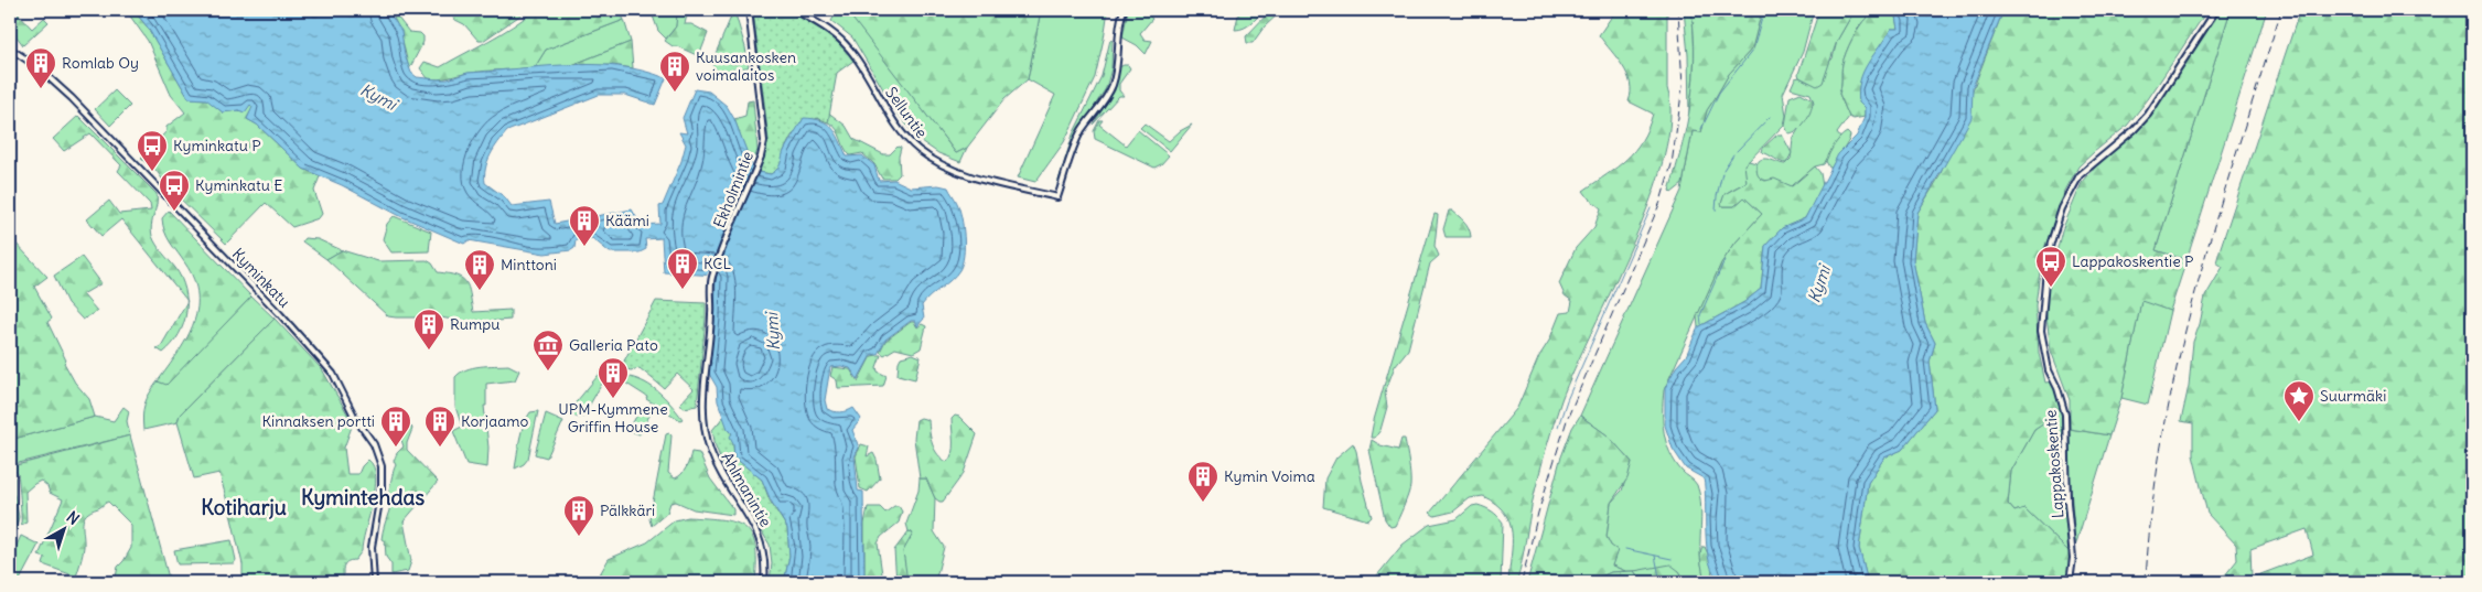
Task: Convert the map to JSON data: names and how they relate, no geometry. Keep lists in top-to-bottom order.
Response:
{
  "streets": {
    "street": [
      "Selluntie",
      "Ekholmintie",
      "Kyminkatu",
      "Lappakoskentie",
      "Ahlmanintie"
    ]
  },
  "crossings": [
    ["Ekholmintie", "Ahlmanintie"]
  ],
  "districts": ["Kymintehdas", "Kotiharju"],
  "water": ["Kymi"],
  "places": {
    "building": [
      "Romlab Oy",
      "Kuusankosken voimalaitos",
      "Käämi",
      "KCL",
      "Minttoni",
      "Rumpu",
      "UPM-Kymmene Griffin House",
      "Kinnaksen portti",
      "Korjaamo",
      "Kymin Voima",
      "Pälkkäri"
    ],
    "bus stop": ["Kyminkatu P", "Kyminkatu E", "Lappakoskentie P"],
    "museum": ["Galleria Pato"],
    "place": ["Suurmäki"]
  },
  "north": "top right"
}
